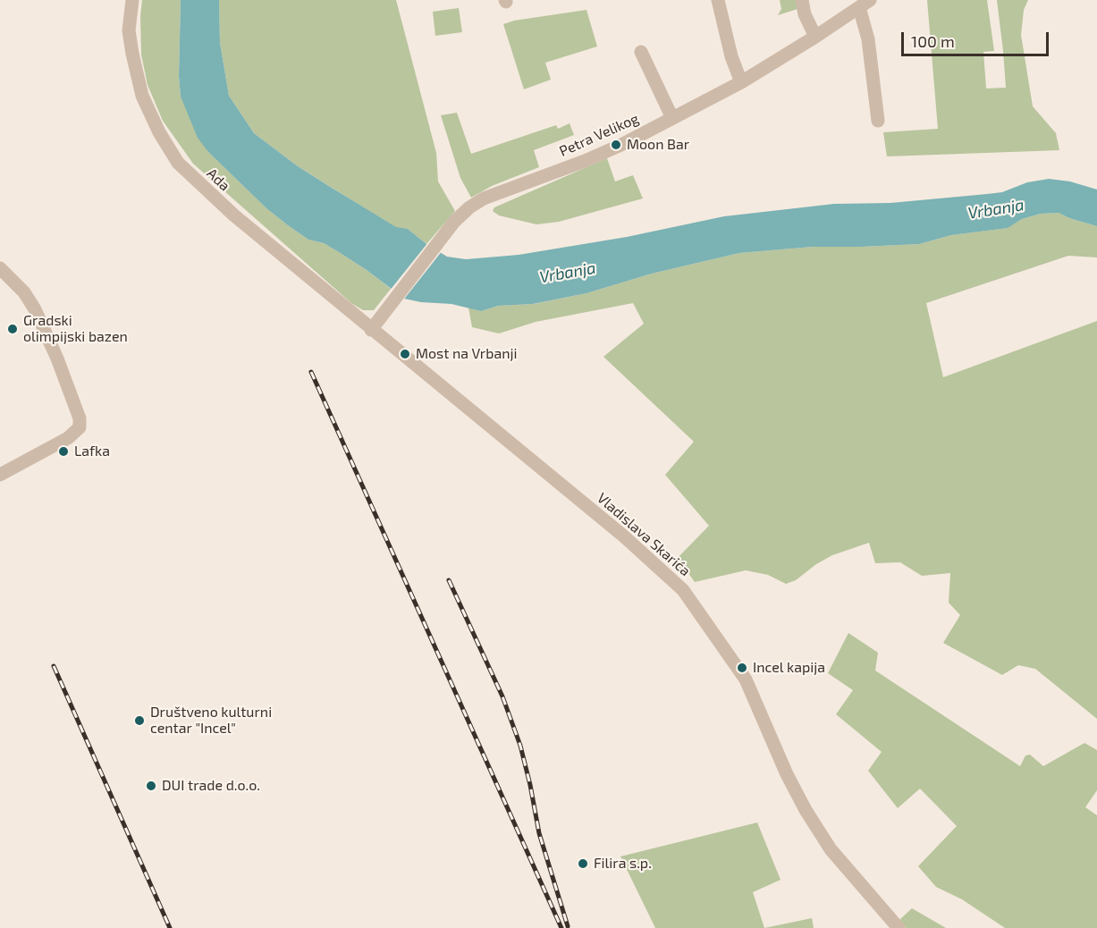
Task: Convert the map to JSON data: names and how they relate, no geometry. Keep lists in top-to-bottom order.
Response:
{
  "streets": {
    "street": ["Petra Velikog", "Ada", "Vladislava Skarića"]
  },
  "crossings": [
    ["Petra Velikog", "Ada"],
    ["Petra Velikog", "Vladislava Skarića"],
    ["Ada", "Vladislava Skarića"]
  ],
  "water": ["Vrbanja"],
  "places": [
    "Moon Bar",
    "Gradski olimpijski bazen",
    "Most na Vrbanji",
    "Lafka",
    "Incel kapija",
    "Društveno kulturni centar \"Incel\"",
    "DUI trade d.o.o.",
    "Filira s.p."
  ],
  "scale_bar": "100 m"
}
